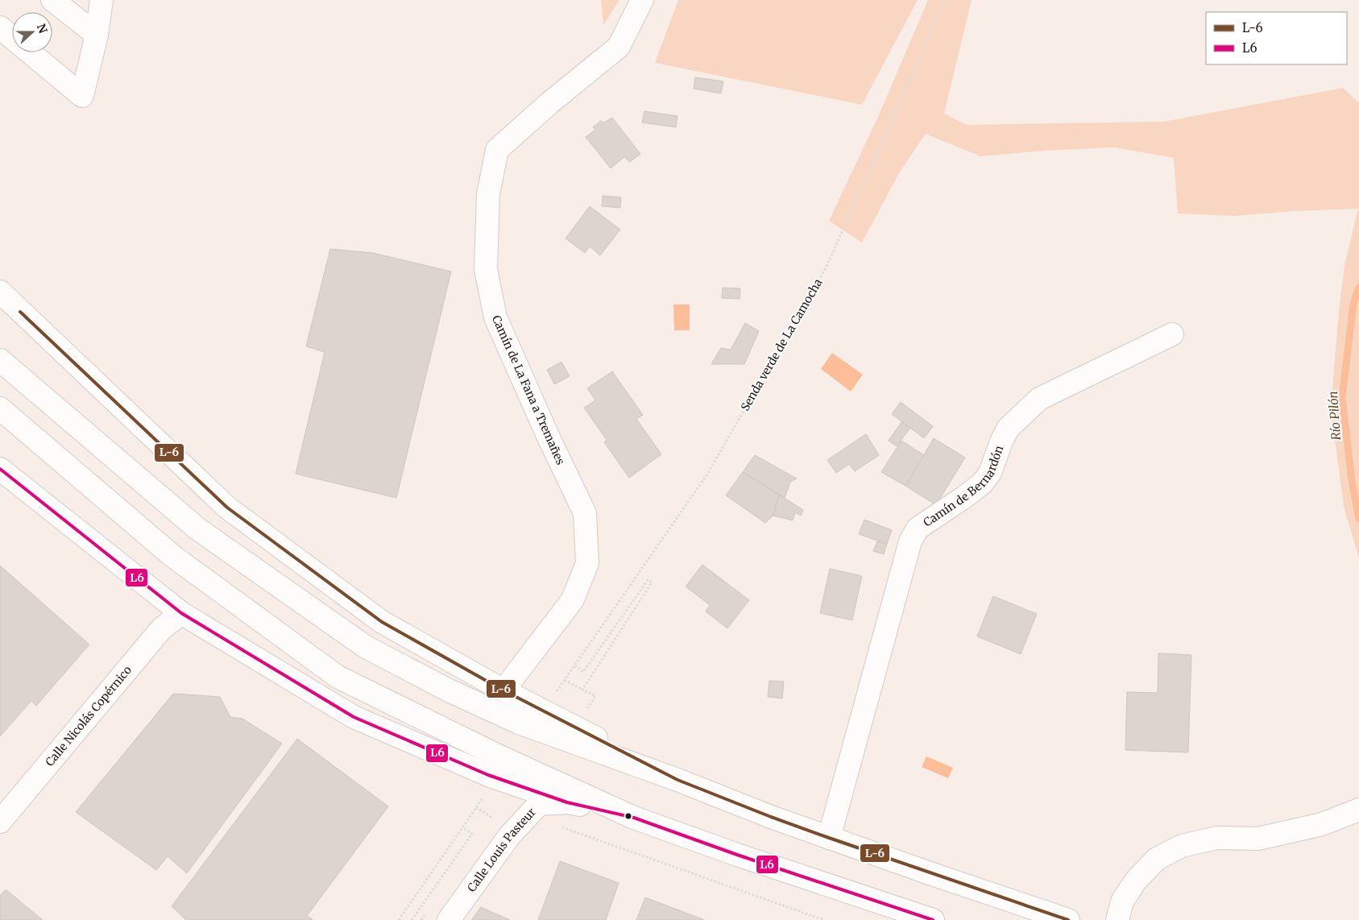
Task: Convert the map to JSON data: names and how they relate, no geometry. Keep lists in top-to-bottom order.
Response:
{
  "streets": {
    "main road": [
      "Camín de La Fana a Tremañes",
      "Camín de Bernardón",
      "Calle Nicolás Copérnico",
      "Calle Louis Pasteur"
    ],
    "path": ["Senda verde de La Camocha"]
  },
  "water": ["Río Pilón"],
  "lines": ["transit line L-6", "transit line L6"],
  "legend": ["L-6", "L6"],
  "north": "right"
}
